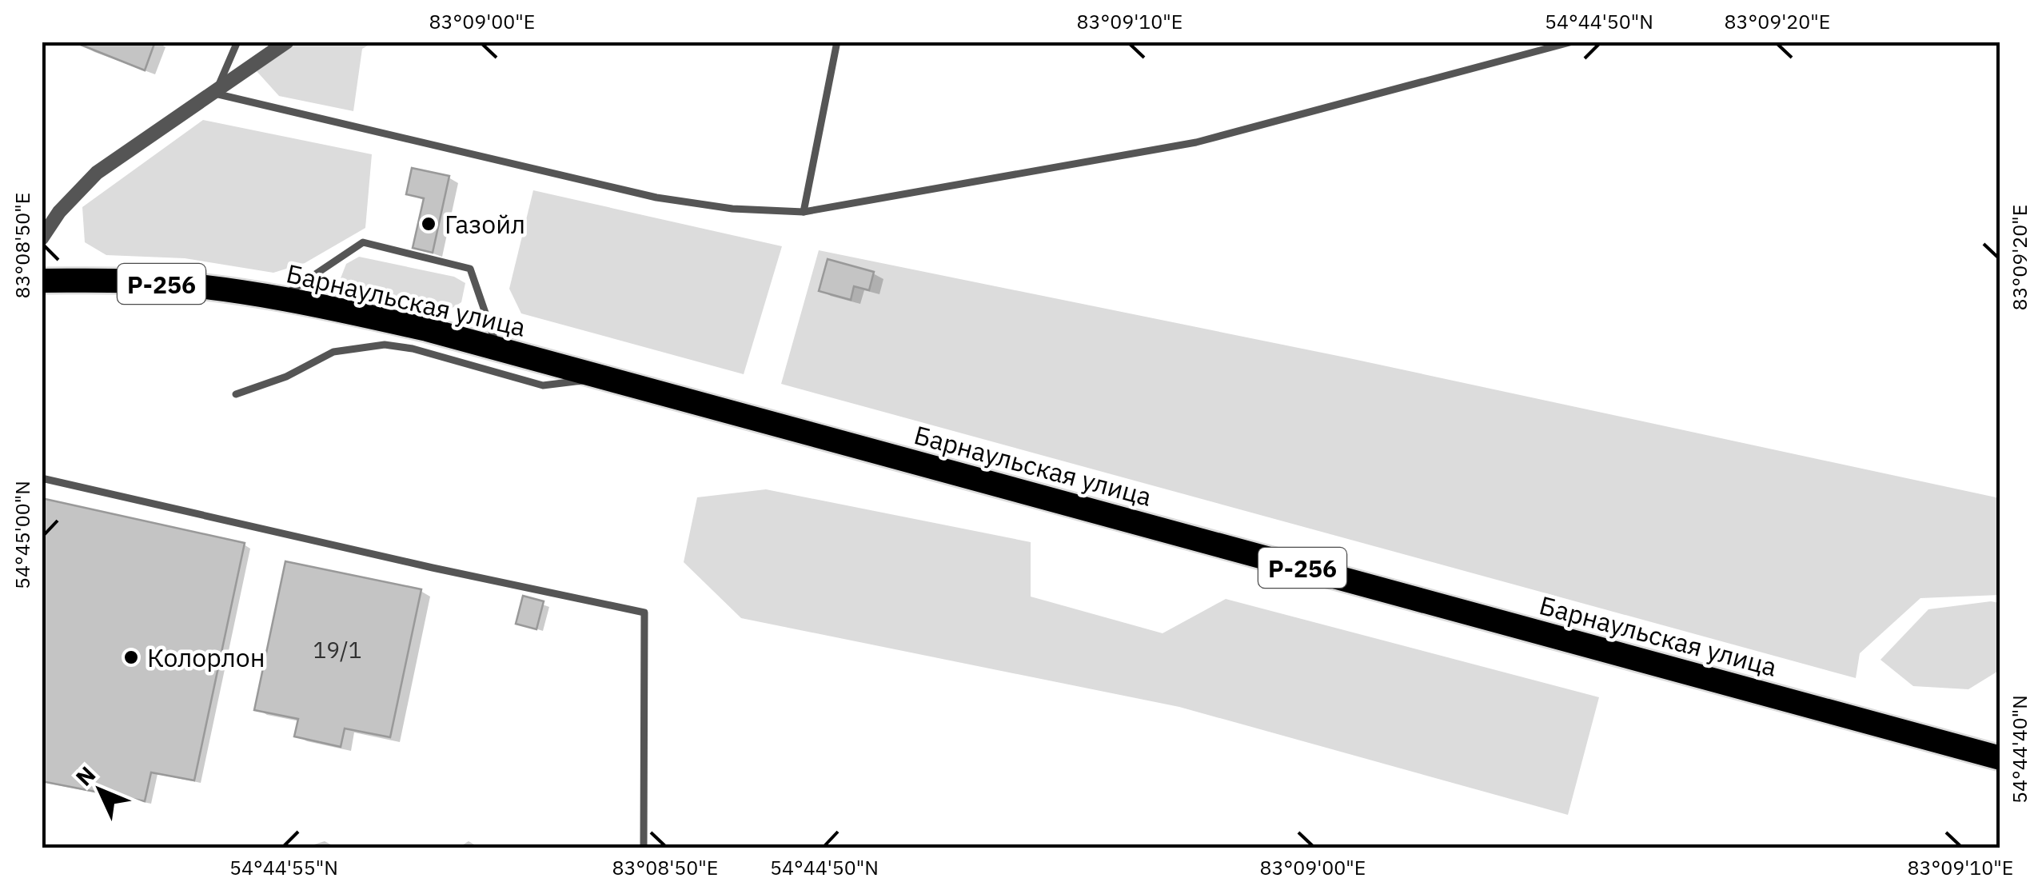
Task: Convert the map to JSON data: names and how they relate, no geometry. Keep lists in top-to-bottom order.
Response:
{
  "streets": {
    "highway": ["Р-256", "Барнаульская улица"]
  },
  "places": ["Газойл", "Колорлон"],
  "house_numbers": ["19/1"],
  "north": "top left",
  "coordinates": [
    "83°09'00\"E",
    "83°09'10\"E",
    "54°44'50\"N",
    "83°09'20\"E",
    "83°08'50\"E",
    "54°45'00\"N",
    "54°44'40\"N",
    "54°44'55\"N"
  ]
}
